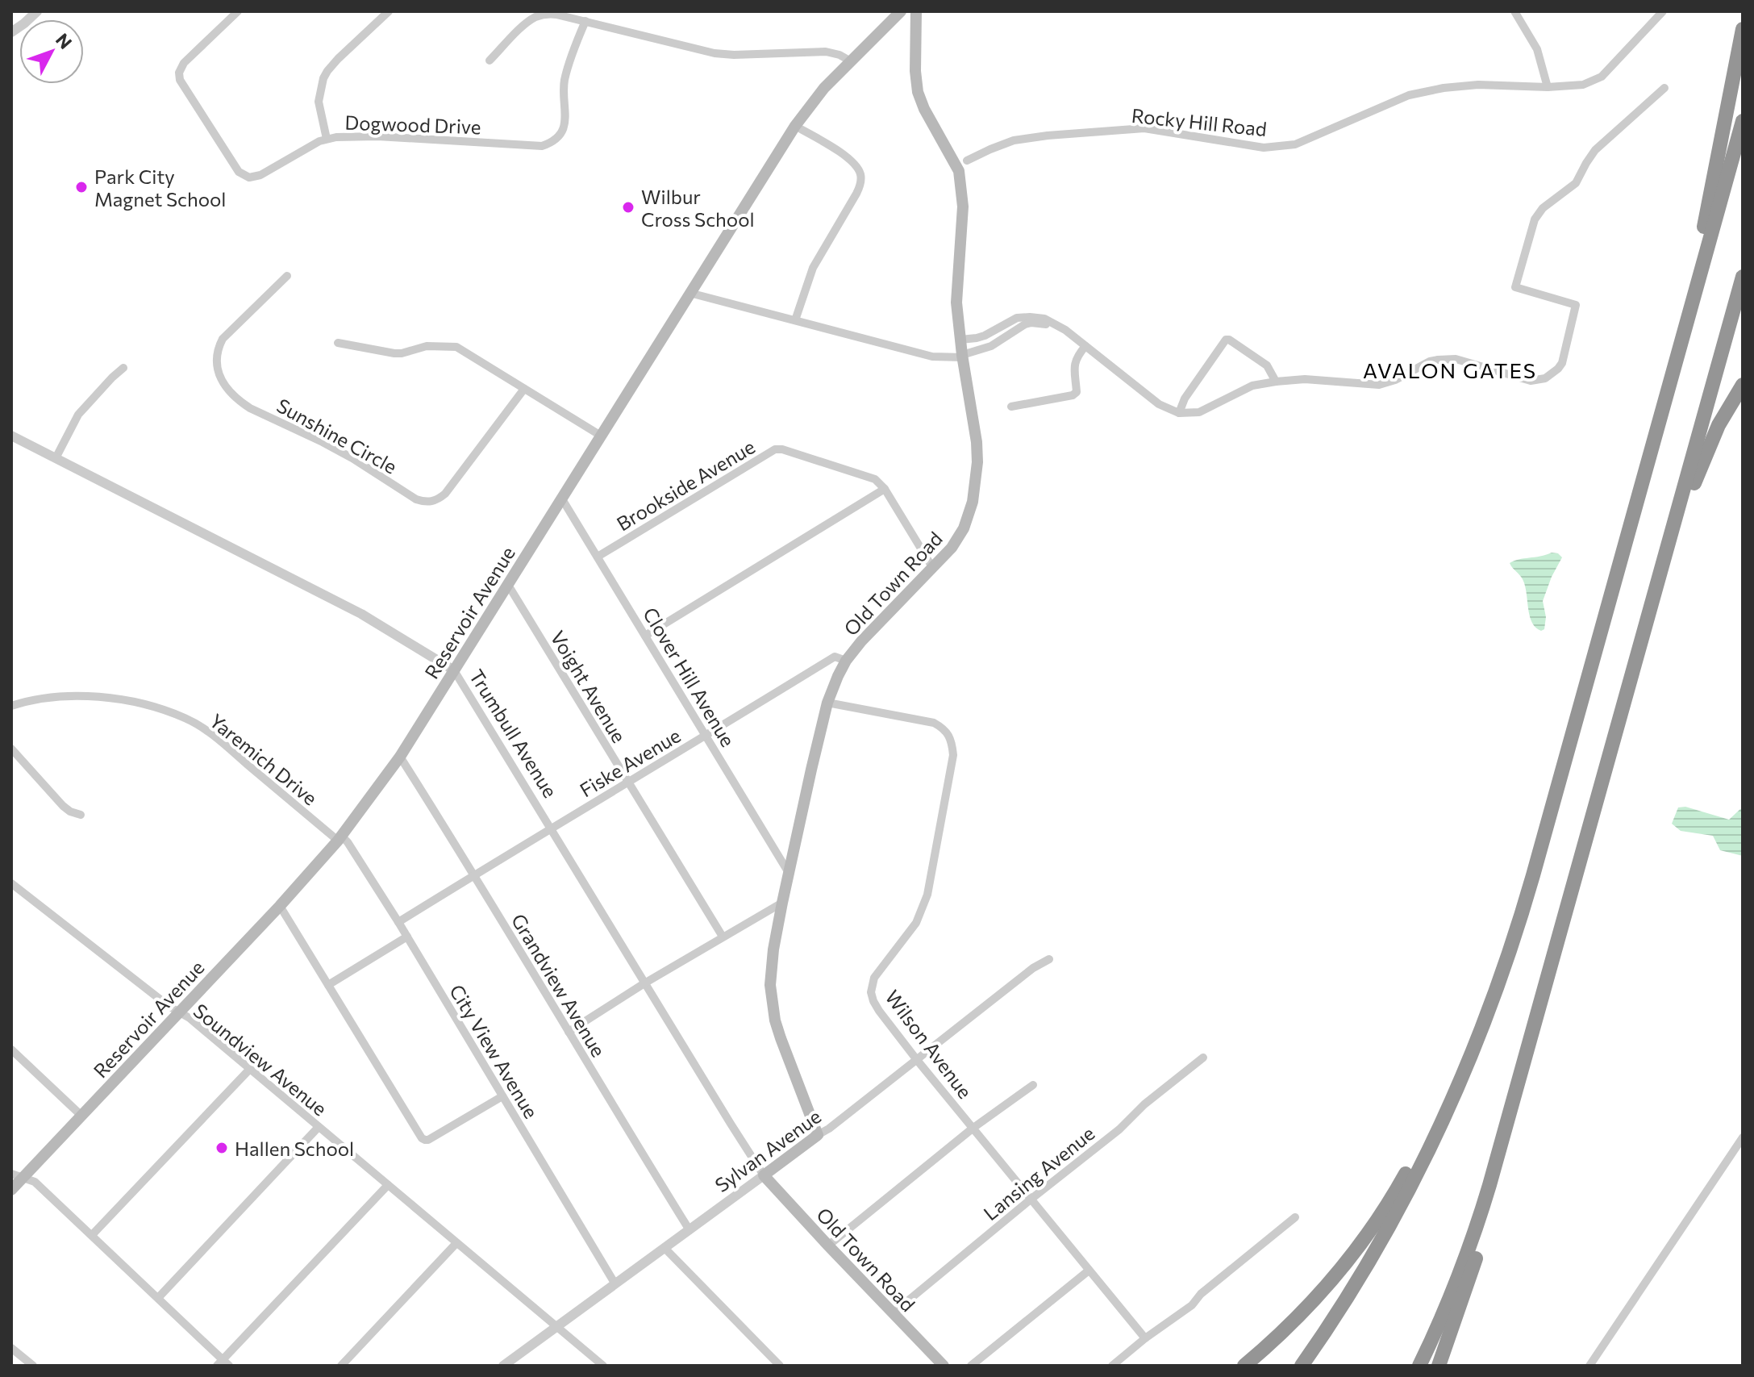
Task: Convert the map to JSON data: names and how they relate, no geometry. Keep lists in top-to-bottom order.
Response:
{
  "streets": {
    "main road": ["Old Town Road", "Reservoir Avenue", "Sylvan Avenue"],
    "street": [
      "Rocky Hill Road",
      "Dogwood Drive",
      "Sunshine Circle",
      "Brookside Avenue",
      "Clover Hill Avenue",
      "Voight Avenue",
      "Trumbull Avenue",
      "Yaremich Drive",
      "Fiske Avenue",
      "Grandview Avenue",
      "Wilson Avenue",
      "City View Avenue",
      "Soundview Avenue",
      "Lansing Avenue"
    ]
  },
  "crossings": [
    ["Brookside Avenue", "Old Town Road"],
    ["Brookside Avenue", "Clover Hill Avenue"],
    ["Old Town Road", "Clover Hill Avenue"],
    ["Old Town Road", "Trumbull Avenue"],
    ["Old Town Road", "Fiske Avenue"],
    ["Old Town Road", "Wilson Avenue"],
    ["Old Town Road", "Sylvan Avenue"],
    ["Old Town Road", "Lansing Avenue"],
    ["Reservoir Avenue", "Clover Hill Avenue"],
    ["Reservoir Avenue", "Voight Avenue"],
    ["Reservoir Avenue", "Trumbull Avenue"],
    ["Reservoir Avenue", "Yaremich Drive"],
    ["Reservoir Avenue", "Grandview Avenue"],
    ["Reservoir Avenue", "City View Avenue"],
    ["Reservoir Avenue", "Soundview Avenue"],
    ["Clover Hill Avenue", "Fiske Avenue"],
    ["Voight Avenue", "Fiske Avenue"],
    ["Trumbull Avenue", "Fiske Avenue"],
    ["Trumbull Avenue", "Sylvan Avenue"],
    ["Yaremich Drive", "City View Avenue"],
    ["Fiske Avenue", "Grandview Avenue"],
    ["Fiske Avenue", "City View Avenue"],
    ["Grandview Avenue", "Sylvan Avenue"],
    ["Wilson Avenue", "Sylvan Avenue"],
    ["Wilson Avenue", "Lansing Avenue"],
    ["City View Avenue", "Sylvan Avenue"],
    ["Soundview Avenue", "Sylvan Avenue"]
  ],
  "districts": ["AVALON GATES"],
  "places": ["Park City Magnet School", "Wilbur Cross School", "Hallen School"],
  "north": "top right"
}
